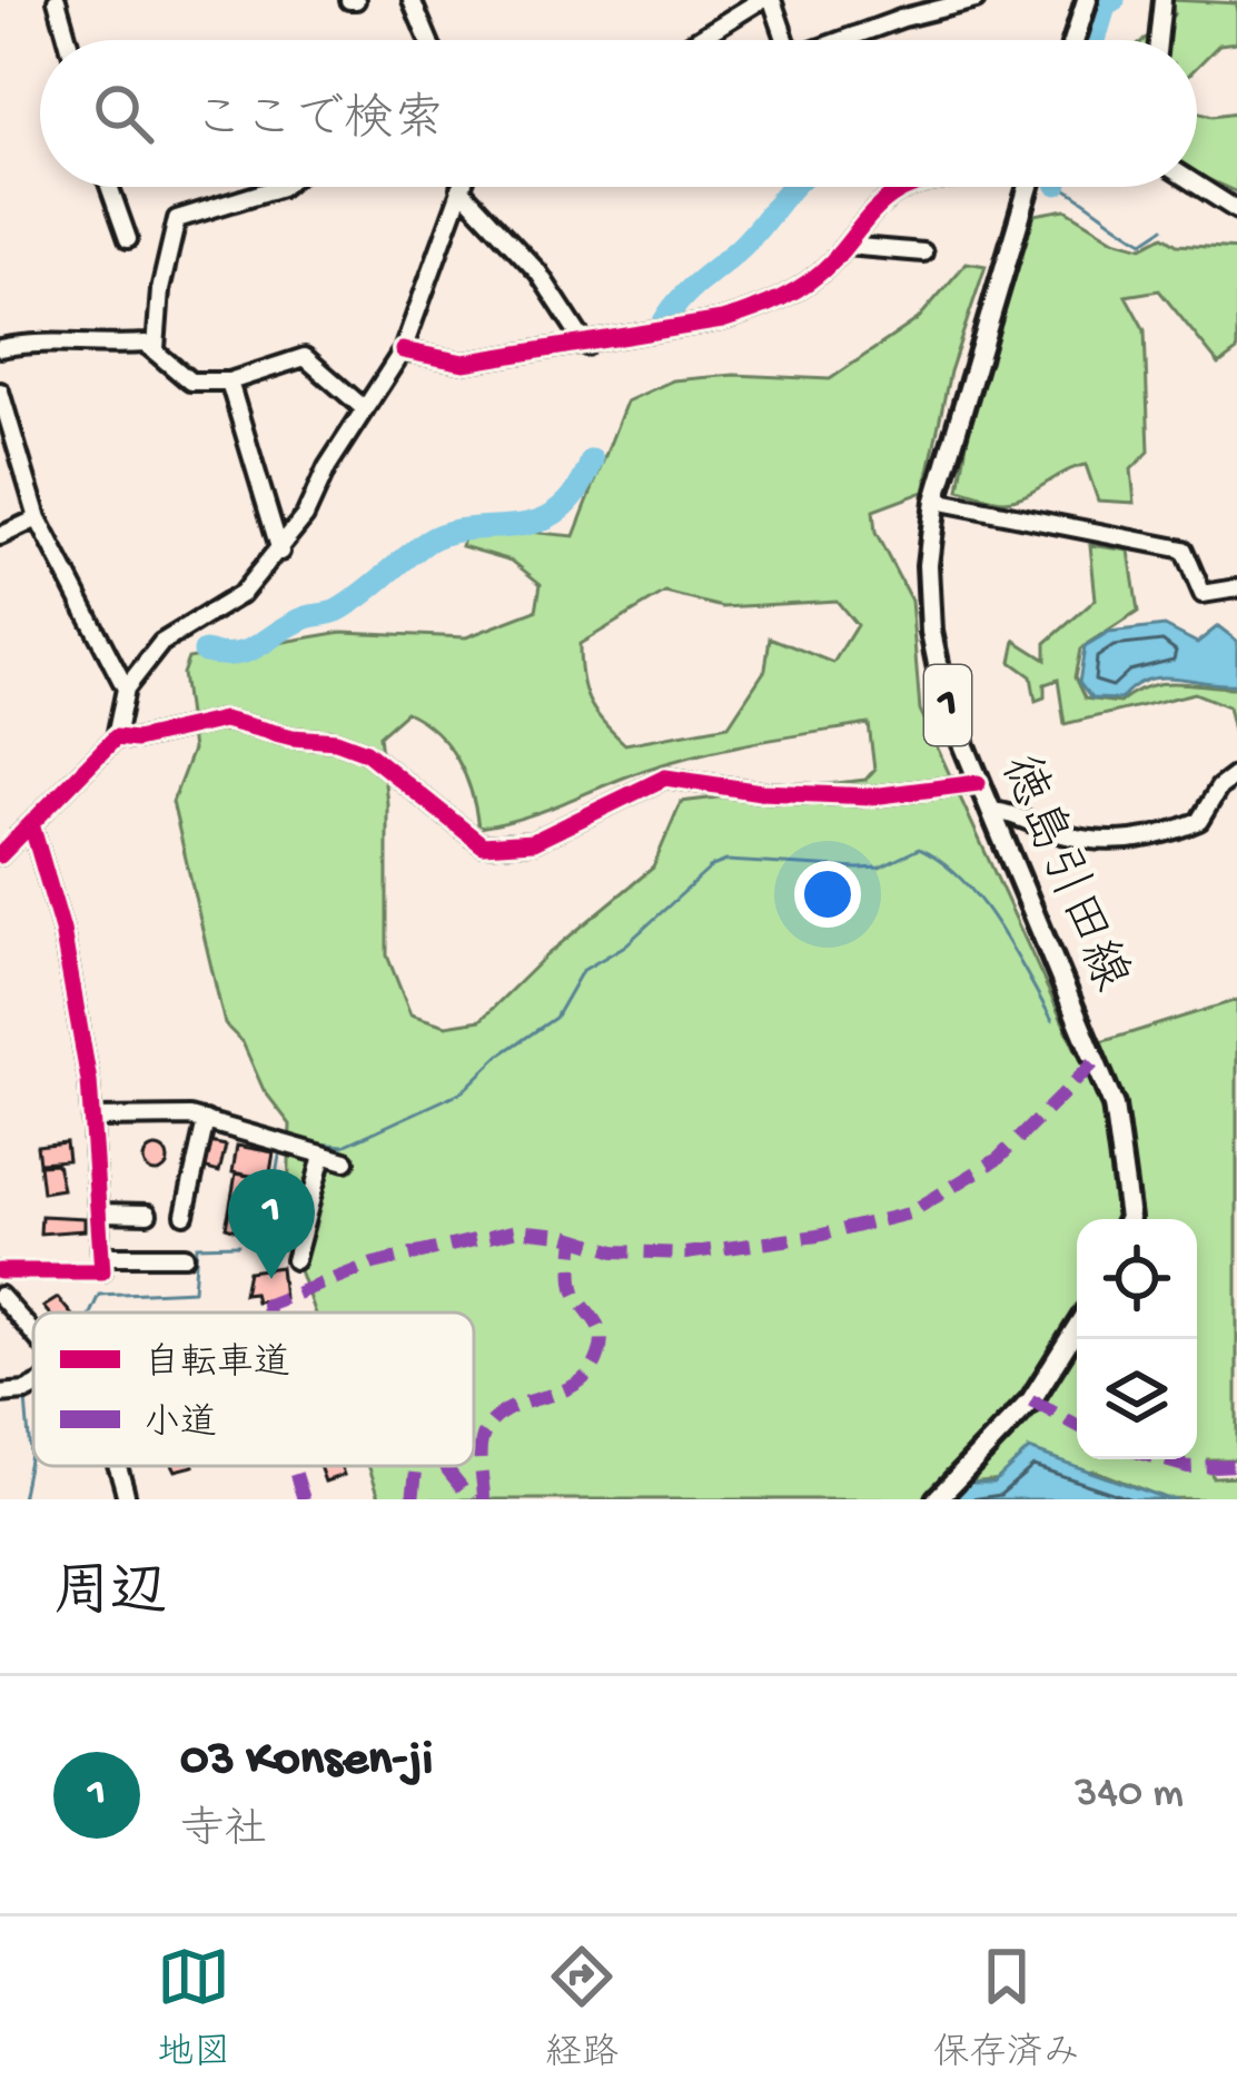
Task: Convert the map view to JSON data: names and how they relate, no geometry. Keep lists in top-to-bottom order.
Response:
{
  "streets": {
    "main road": ["1", "徳島引田線"]
  },
  "legend": ["自転車道", "小道"],
  "page": {
    "search": "ここで検索",
    "pins": "1",
    "heading": "周辺",
    "list": [
      {
        "mark": "1",
        "name": "03 Konsen-ji",
        "note": "寺社",
        "value": "340 m"
      }
    ],
    "nav": ["地図", "経路", "保存済み"]
  }
}
